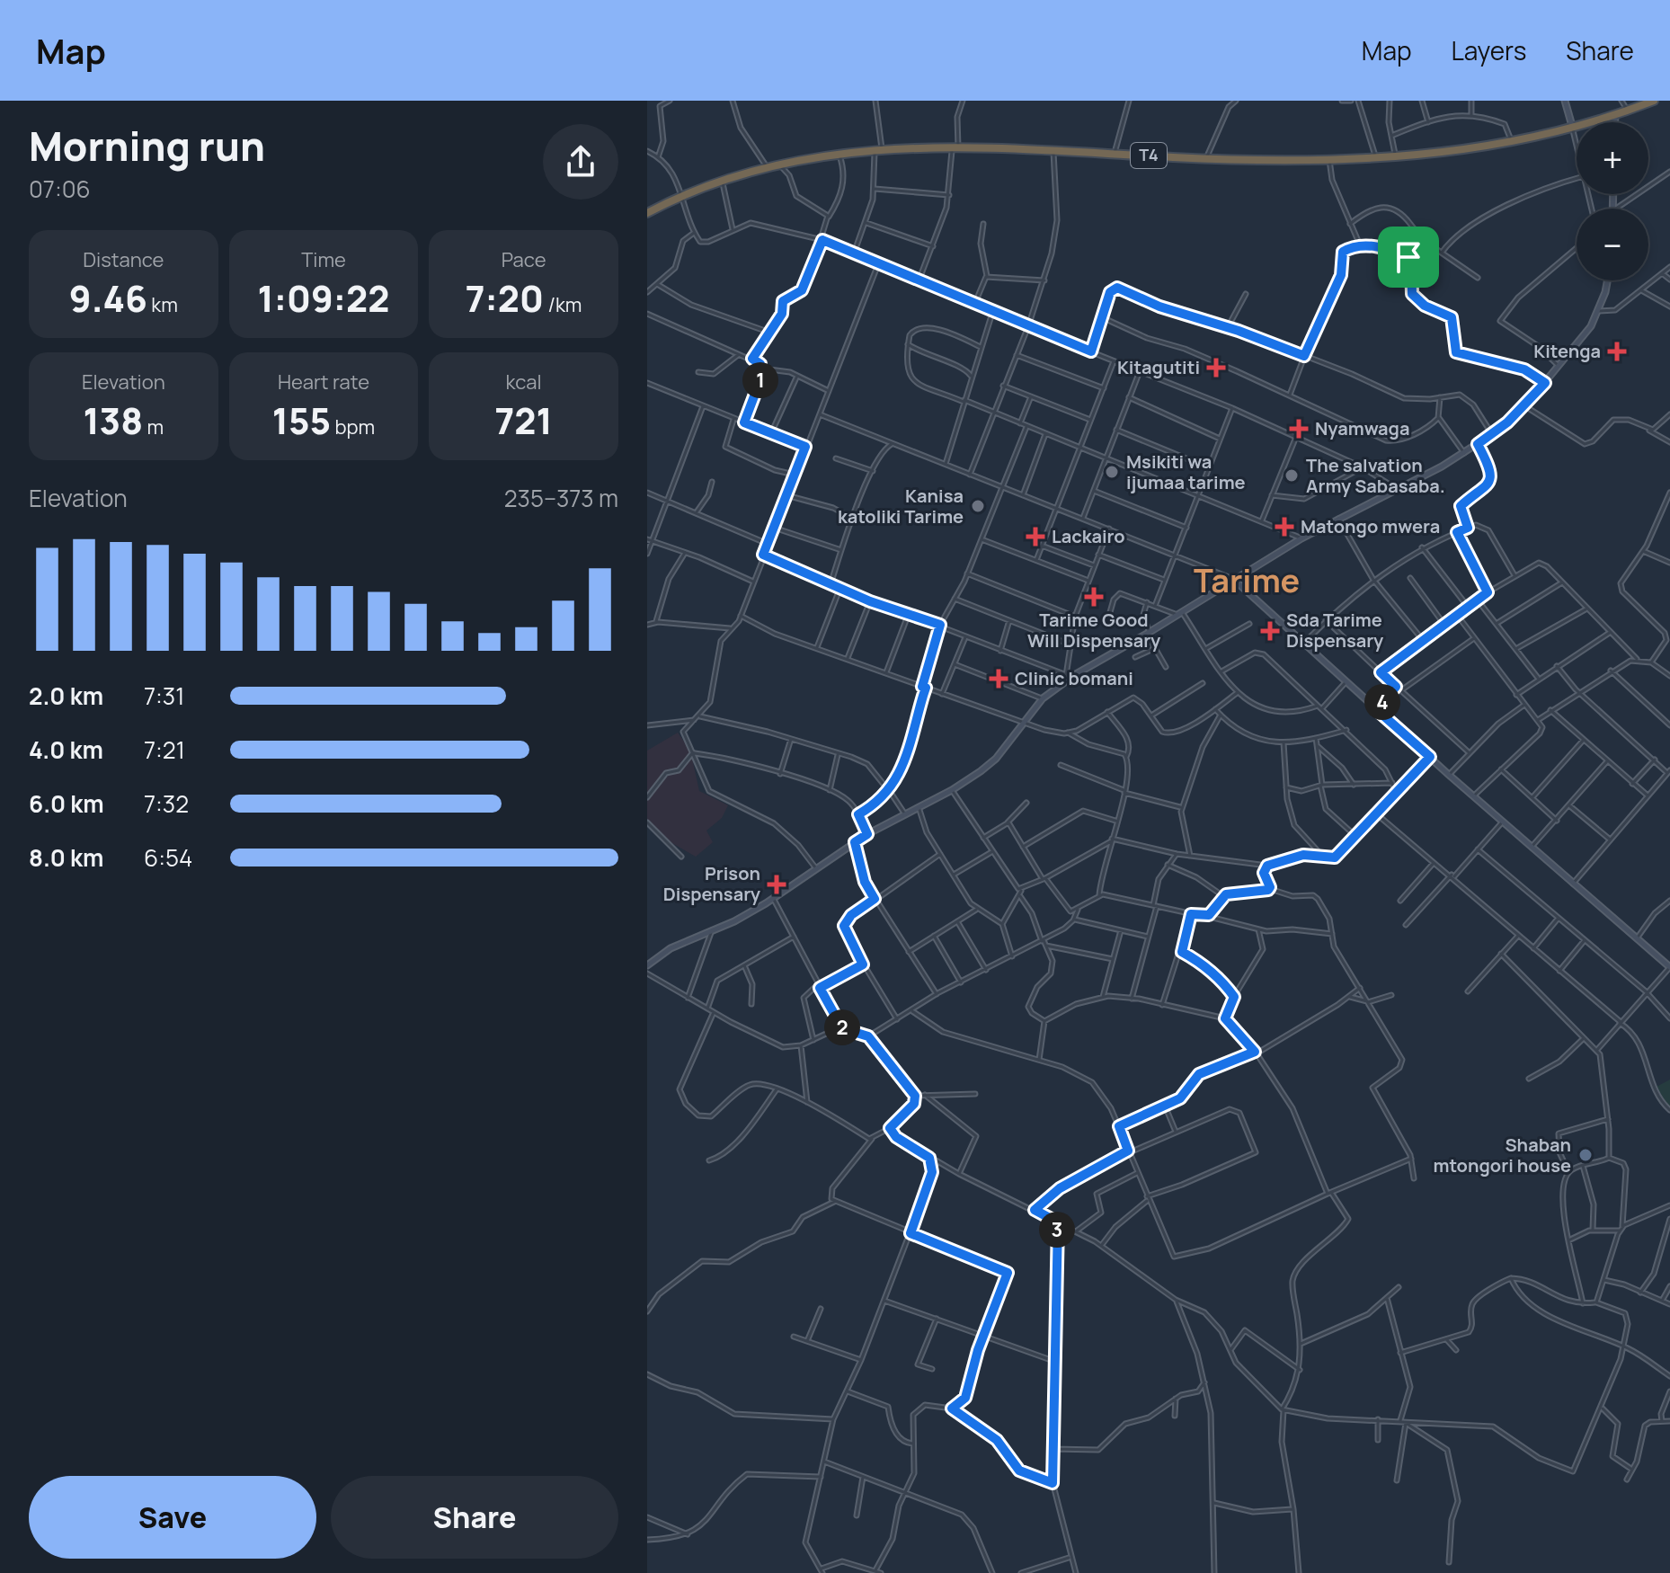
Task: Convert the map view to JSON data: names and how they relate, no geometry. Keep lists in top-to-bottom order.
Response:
{
  "streets": {
    "highway": ["T4"]
  },
  "districts": ["Tarime"],
  "places": {
    "health": [
      "Kitenga",
      "Kitagutiti",
      "Nyamwaga",
      "Matongo mwera",
      "Lackairo",
      "Tarime Good Will Dispensary",
      "Sda Tarime Dispensary",
      "Clinic bomani",
      "Prison Dispensary"
    ],
    "other": [
      "Msikiti wa ijumaa tarime",
      "The salvation Army Sabasaba.",
      "Kanisa katoliki Tarime",
      "Shaban mtongori house"
    ]
  },
  "page": {
    "header": "Map",
    "nav": ["Map", "Layers", "Share"],
    "heading": ["Morning run", "07:06"],
    "map_buttons": ["+", "−"],
    "stats": [
      ["Distance", "9.46 km"],
      ["Time", "1:09:22"],
      ["Pace", "7:20 /km"],
      ["Elevation", "138 m"],
      ["Heart rate", "155 bpm"],
      ["kcal", "721"]
    ],
    "pins": [
      "1",
      "4",
      "2",
      "3"
    ],
    "chart": ["Elevation", "235–373 m"],
    "list": [
      {
        "name": "2.0 km",
        "note": "7:31"
      },
      {
        "name": "4.0 km",
        "note": "7:21"
      },
      {
        "name": "6.0 km",
        "note": "7:32"
      },
      {
        "name": "8.0 km",
        "note": "6:54"
      }
    ],
    "buttons": ["Save", "Share"]
  }
}
